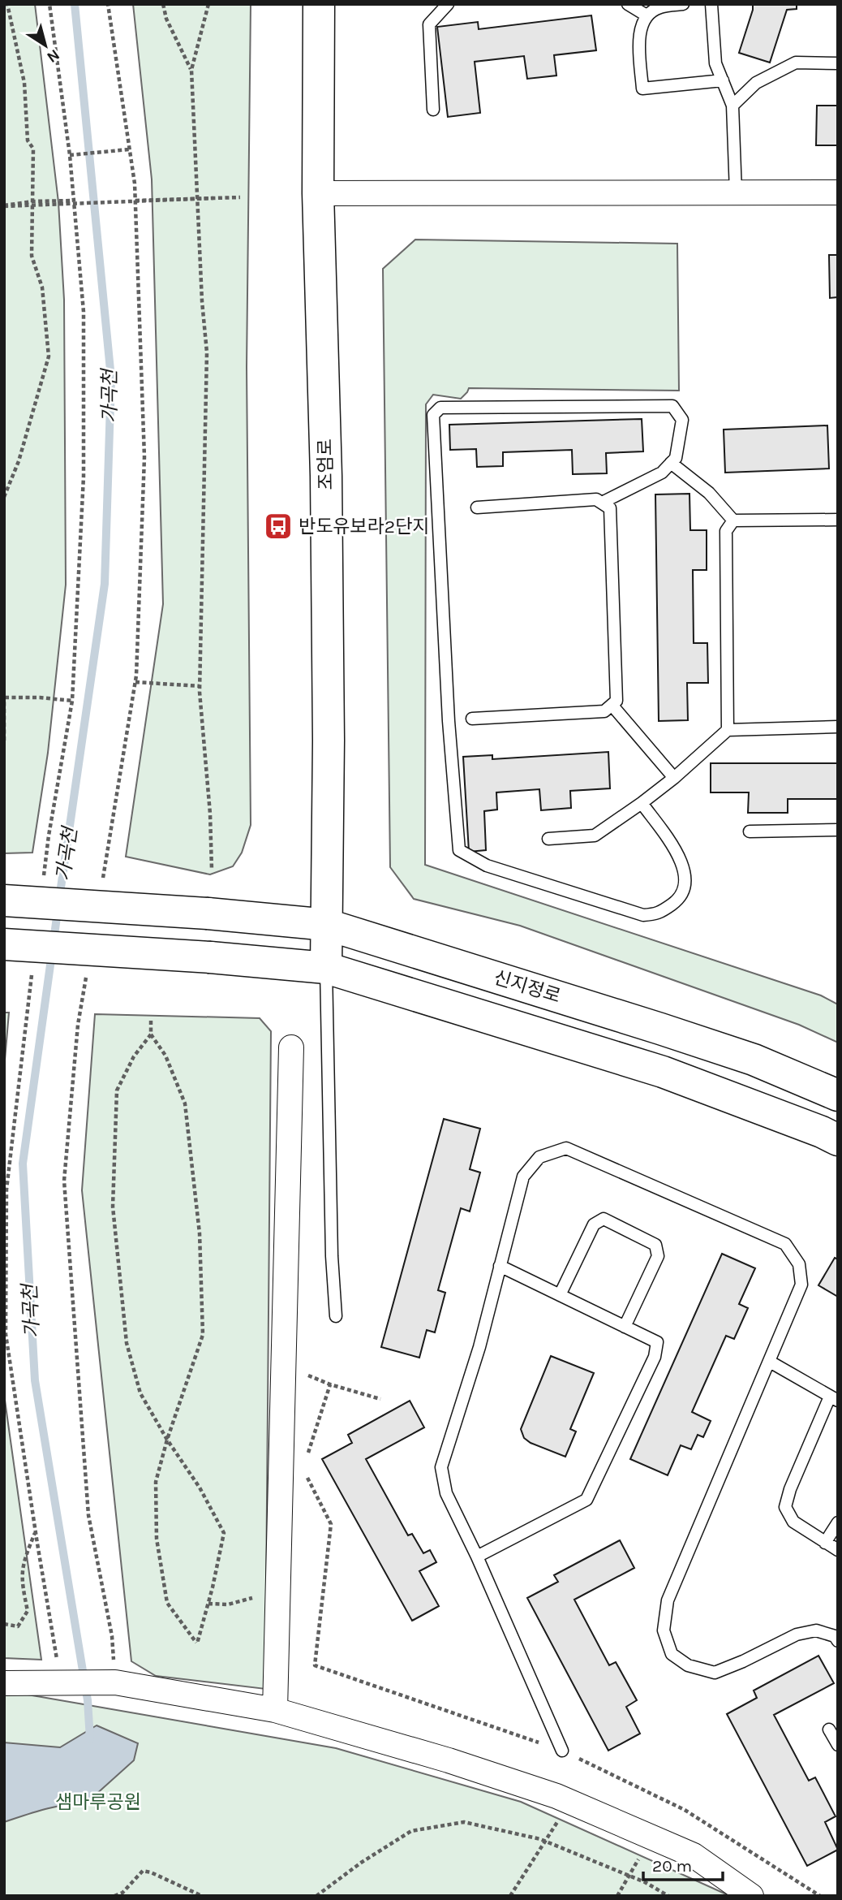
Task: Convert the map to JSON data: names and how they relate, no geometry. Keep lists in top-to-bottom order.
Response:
{
  "streets": {
    "street": ["조엄로", "신지정로"]
  },
  "crossings": [
    ["조엄로", "신지정로"]
  ],
  "water": ["가곡천"],
  "parks": ["샘마루공원"],
  "places": {
    "bus stop": ["반도유보라2단지"]
  },
  "scale_bar": "20 m",
  "north": "bottom right"
}
